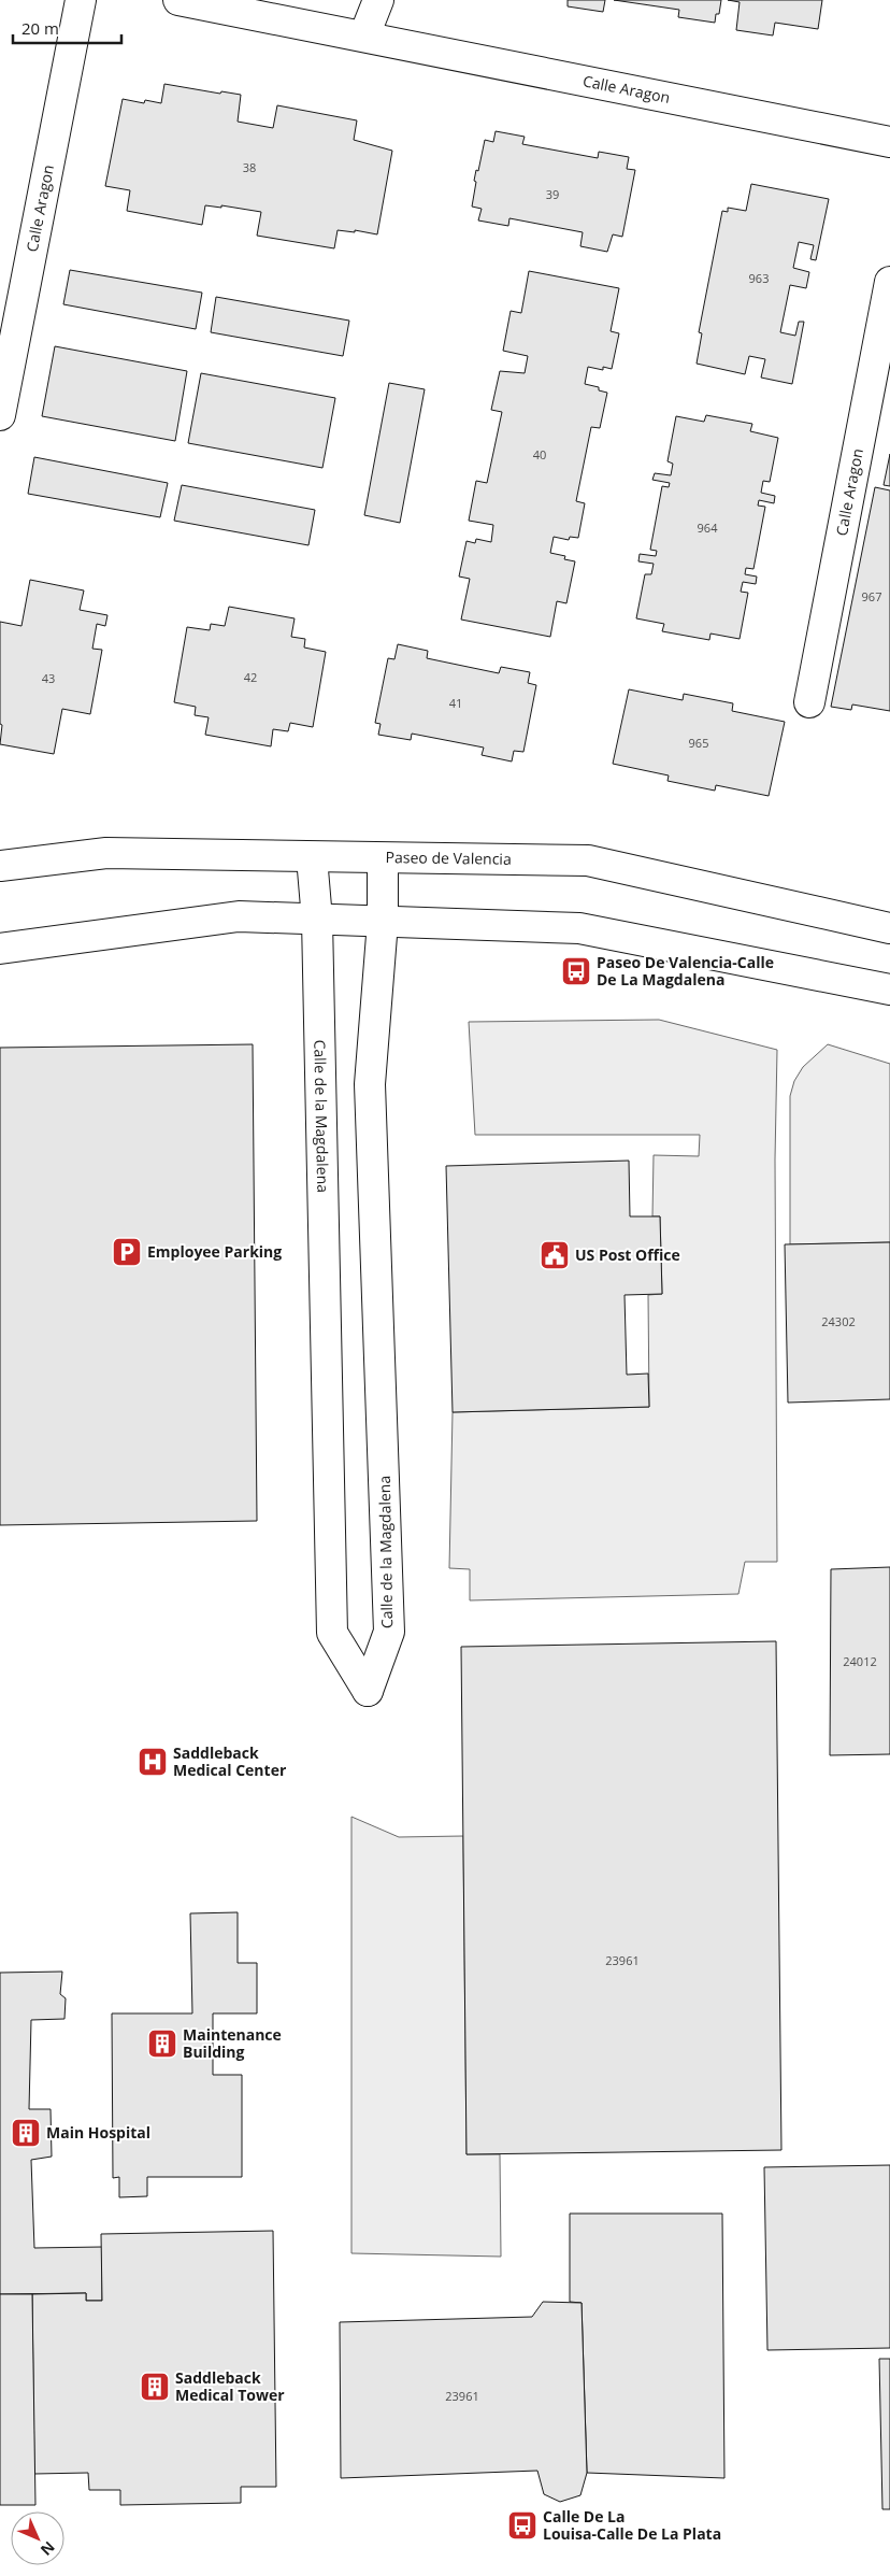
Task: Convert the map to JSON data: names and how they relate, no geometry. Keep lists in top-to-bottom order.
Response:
{
  "streets": {
    "street": ["Calle Aragon", "Paseo de Valencia", "Calle de la Magdalena"]
  },
  "crossings": [
    ["Paseo de Valencia", "Calle de la Magdalena"]
  ],
  "places": {
    "bus stop": ["Paseo De Valencia-Calle De La Magdalena", "Calle De La Louisa-Calle De La Plata"],
    "parking": ["Employee Parking"],
    "public building": ["US Post Office"],
    "hospital": ["Saddleback Medical Center"],
    "building": ["Maintenance Building", "Main Hospital", "Saddleback Medical Tower"]
  },
  "house_numbers": [
    "38",
    "39",
    "963",
    "40",
    "964",
    "967",
    "42",
    "43",
    "41",
    "965",
    "24302",
    "24012",
    "23961",
    "23961"
  ],
  "scale_bar": "20 m",
  "north": "bottom right"
}
